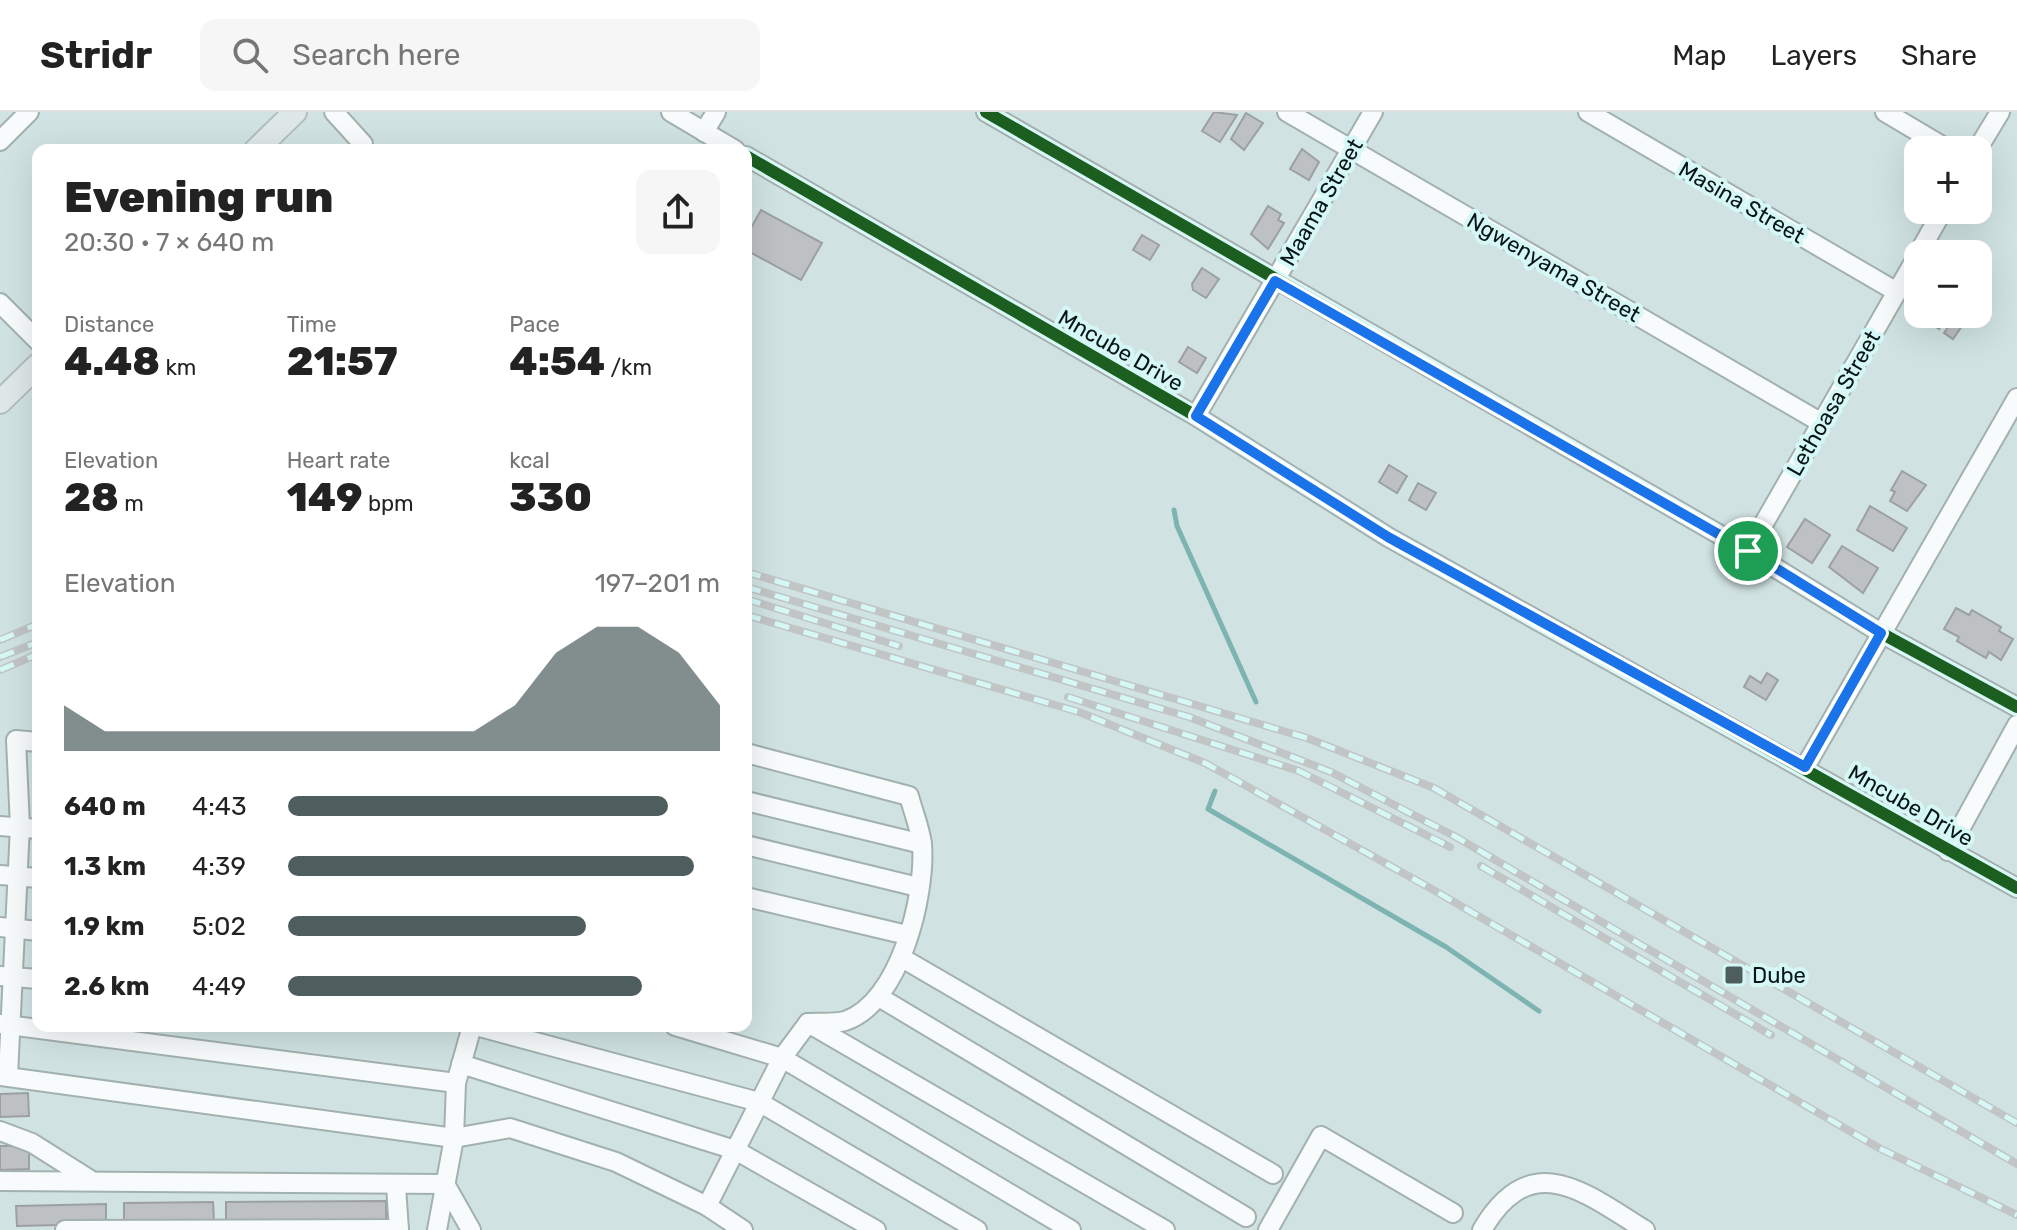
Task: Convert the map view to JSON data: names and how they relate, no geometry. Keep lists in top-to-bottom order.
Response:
{
  "streets": {
    "street": [
      "Maama Street",
      "Masina Street",
      "Ngwenyama Street",
      "Mncube Drive",
      "Lethoasa Street"
    ]
  },
  "crossings": [
    ["Maama Street", "Ngwenyama Street"],
    ["Maama Street", "Mncube Drive"],
    ["Masina Street", "Lethoasa Street"],
    ["Ngwenyama Street", "Lethoasa Street"]
  ],
  "places": {
    "transit": ["Dube"]
  },
  "page": {
    "header": "Stridr",
    "search": "Search here",
    "nav": ["Map", "Layers", "Share"],
    "map_buttons": ["+", "−"],
    "heading": ["Evening run", "20:30 · 7 × 640 m"],
    "stats": [
      ["Distance", "4.48 km"],
      ["Time", "21:57"],
      ["Pace", "4:54 /km"],
      ["Elevation", "28 m"],
      ["Heart rate", "149 bpm"],
      ["kcal", "330"]
    ],
    "chart": ["Elevation", "197–201 m"],
    "list": [
      {
        "name": "640 m",
        "note": "4:43"
      },
      {
        "name": "1.3 km",
        "note": "4:39"
      },
      {
        "name": "1.9 km",
        "note": "5:02"
      },
      {
        "name": "2.6 km",
        "note": "4:49"
      }
    ]
  }
}
